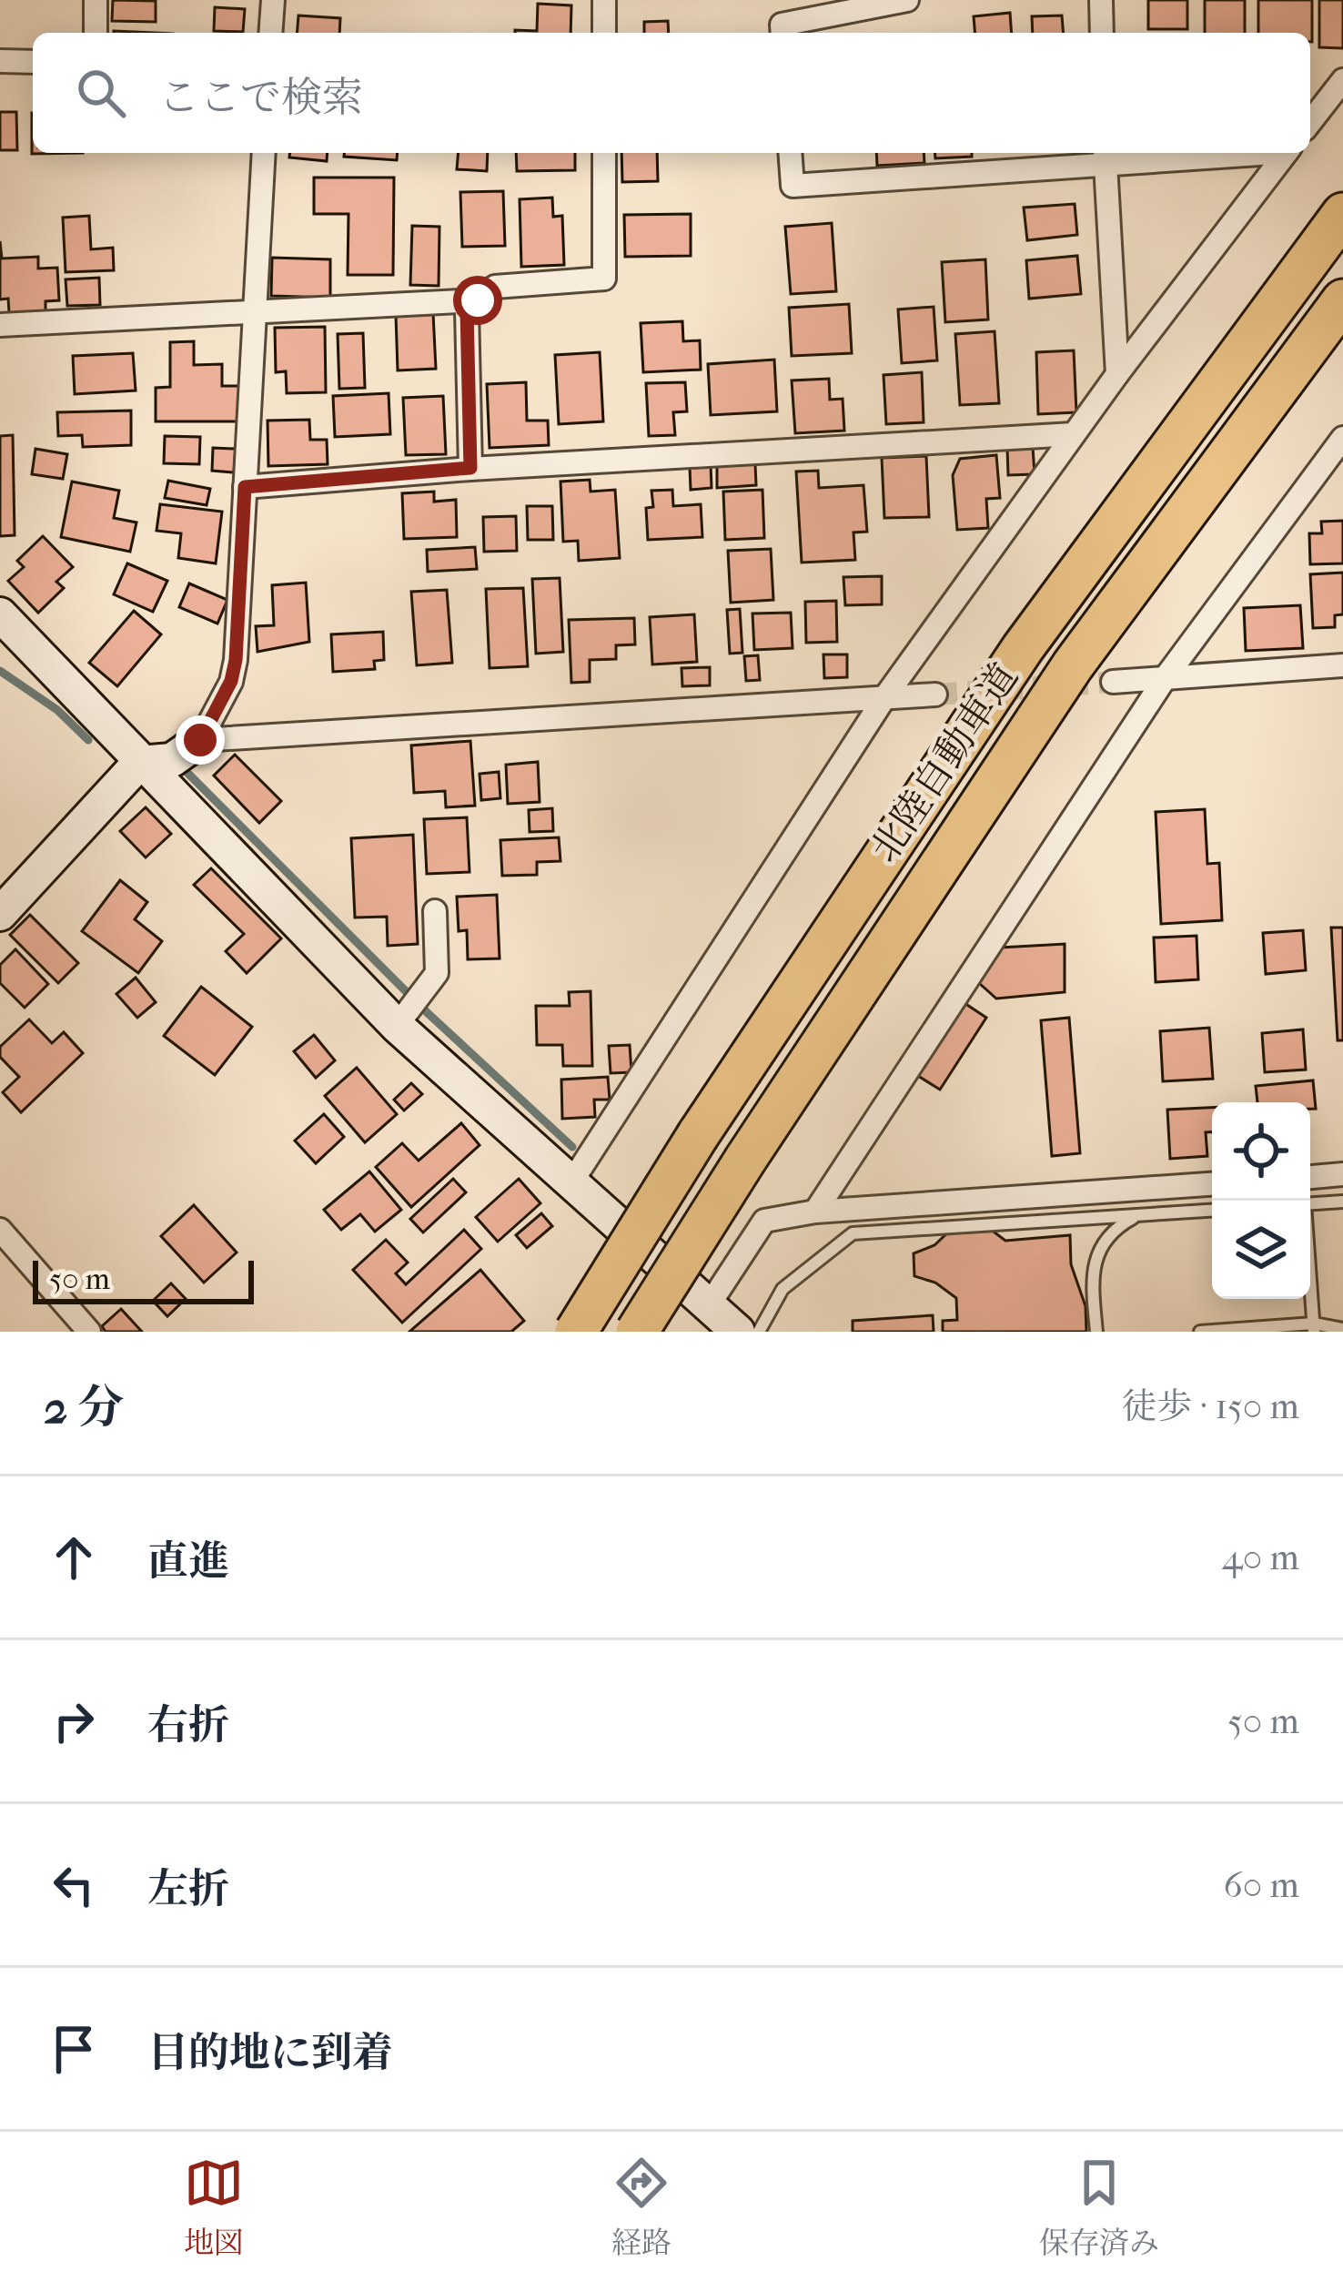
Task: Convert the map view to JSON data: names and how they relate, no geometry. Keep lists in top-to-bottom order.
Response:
{
  "streets": {
    "highway": ["北陸自動車道"]
  },
  "scale_bar": "50 m",
  "page": {
    "search": "ここで検索",
    "scale": "50 m",
    "heading": ["2 分", "徒歩 · 150 m"],
    "list": [
      ["直進", "40 m"],
      ["右折", "50 m"],
      ["左折", "60 m"],
      "目的地に到着"
    ],
    "nav": ["地図", "経路", "保存済み"]
  }
}
